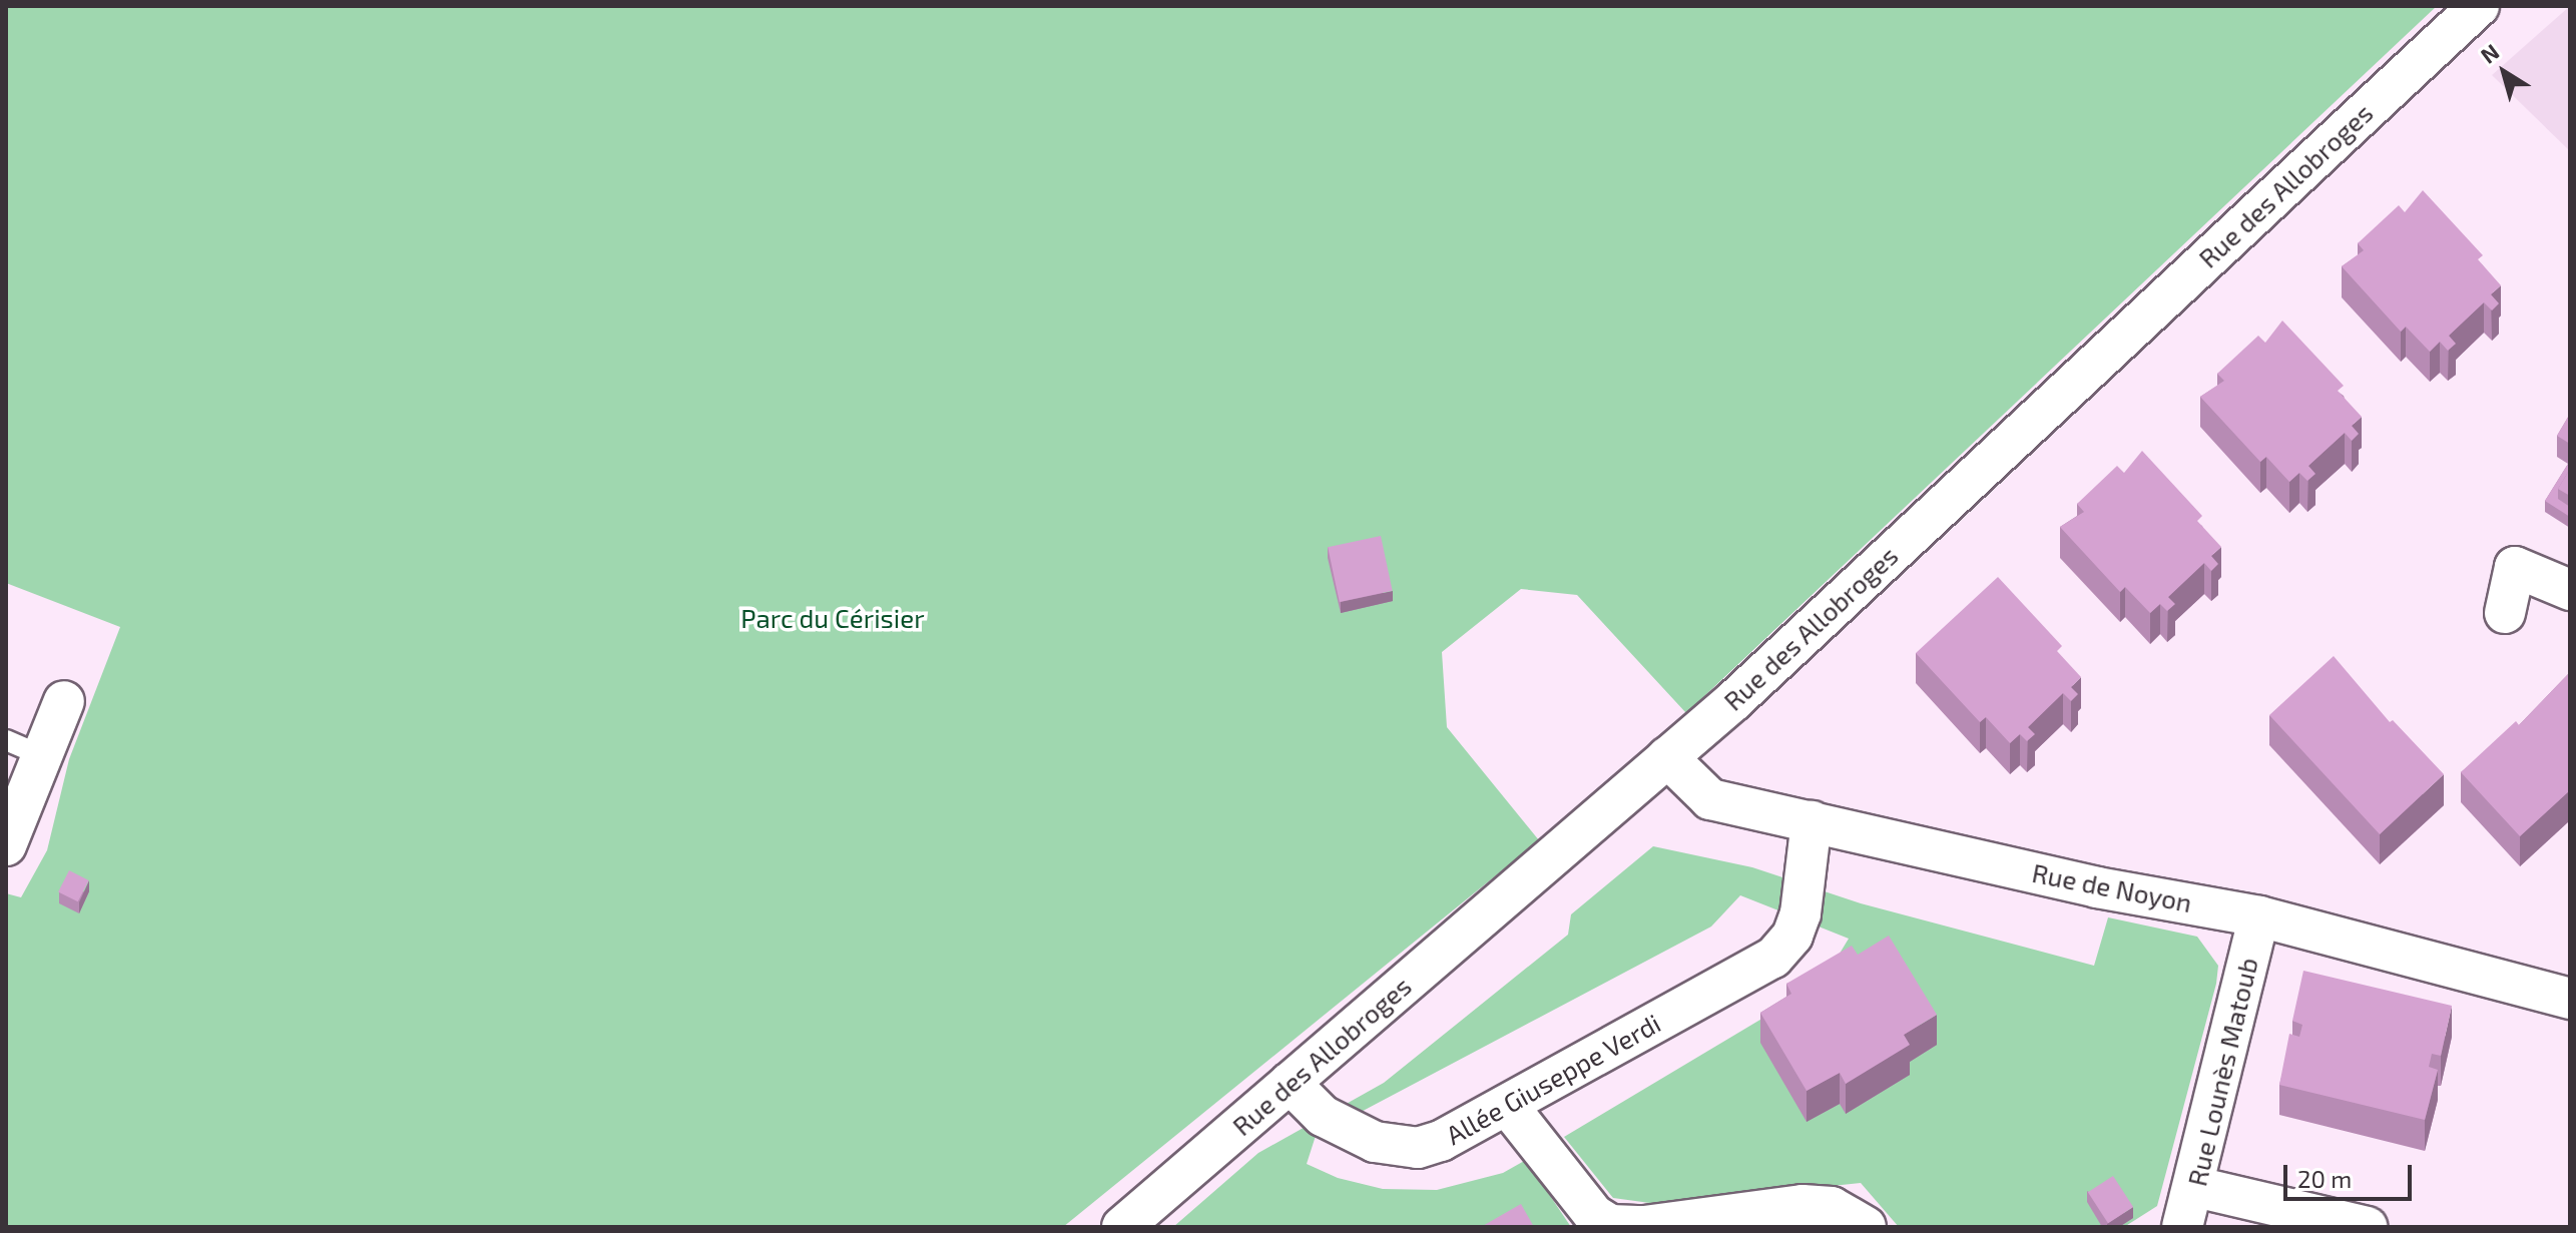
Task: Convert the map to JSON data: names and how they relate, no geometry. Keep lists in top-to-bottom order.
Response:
{
  "streets": {
    "street": [
      "Rue des Allobroges",
      "Rue de Noyon",
      "Rue Lounès Matoub",
      "Allée Giuseppe Verdi"
    ]
  },
  "crossings": [
    ["Rue des Allobroges", "Rue de Noyon"],
    ["Rue des Allobroges", "Allée Giuseppe Verdi"],
    ["Rue de Noyon", "Rue Lounès Matoub"],
    ["Rue de Noyon", "Allée Giuseppe Verdi"]
  ],
  "parks": ["Parc du Cérisier"],
  "scale_bar": "20 m",
  "north": "top left"
}
